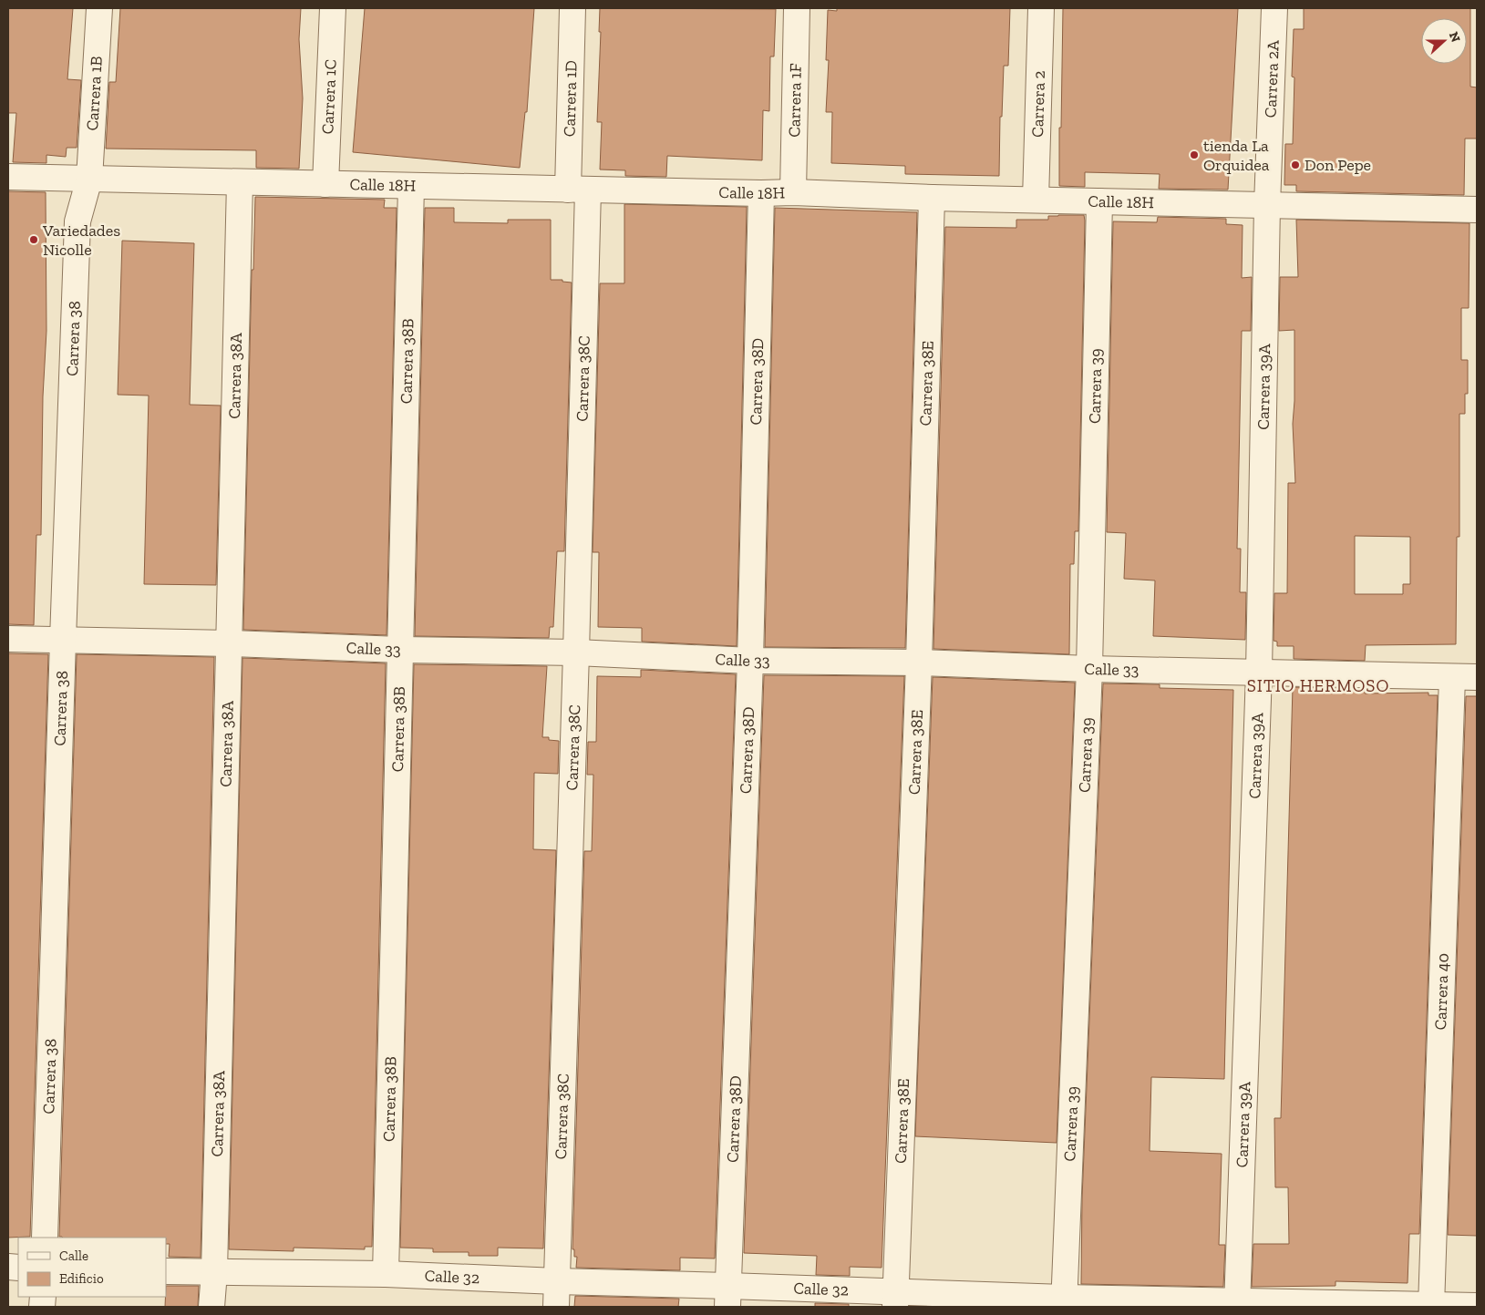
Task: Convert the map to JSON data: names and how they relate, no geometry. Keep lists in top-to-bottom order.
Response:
{
  "streets": {
    "street": [
      "Carrera 2A",
      "Carrera 1B",
      "Carrera 1C",
      "Carrera 1D",
      "Carrera 1F",
      "Carrera 2",
      "Calle 18H",
      "Carrera 38",
      "Carrera 38B",
      "Carrera 38A",
      "Carrera 38C",
      "Carrera 38D",
      "Carrera 38E",
      "Carrera 39",
      "Carrera 39A",
      "Calle 33",
      "Carrera 40",
      "Calle 32"
    ]
  },
  "crossings": [
    ["Carrera 2A", "Calle 18H"],
    ["Carrera 2A", "Carrera 39A"],
    ["Carrera 1B", "Calle 18H"],
    ["Carrera 1B", "Carrera 38"],
    ["Carrera 1C", "Calle 18H"],
    ["Carrera 1D", "Calle 18H"],
    ["Carrera 1D", "Carrera 38C"],
    ["Carrera 1F", "Calle 18H"],
    ["Carrera 2", "Calle 18H"],
    ["Calle 18H", "Carrera 38"],
    ["Calle 18H", "Carrera 38B"],
    ["Calle 18H", "Carrera 38A"],
    ["Calle 18H", "Carrera 38C"],
    ["Calle 18H", "Carrera 38D"],
    ["Calle 18H", "Carrera 38E"],
    ["Calle 18H", "Carrera 39"],
    ["Calle 18H", "Carrera 39A"],
    ["Carrera 38", "Calle 33"],
    ["Carrera 38B", "Calle 33"],
    ["Carrera 38B", "Calle 32"],
    ["Carrera 38A", "Calle 33"],
    ["Carrera 38A", "Calle 32"],
    ["Carrera 38C", "Calle 33"],
    ["Carrera 38C", "Calle 32"],
    ["Carrera 38D", "Calle 33"],
    ["Carrera 38D", "Calle 32"],
    ["Carrera 38E", "Calle 33"],
    ["Carrera 38E", "Calle 32"],
    ["Carrera 39", "Calle 33"],
    ["Carrera 39", "Calle 32"],
    ["Carrera 39A", "Calle 33"],
    ["Carrera 39A", "Calle 32"],
    ["Calle 33", "Carrera 40"],
    ["Carrera 40", "Calle 32"]
  ],
  "districts": ["SITIO HERMOSO"],
  "places": ["tienda La Orquidea", "Don Pepe", "Variedades Nicolle"],
  "legend": ["Calle", "Edificio"],
  "north": "right"
}
